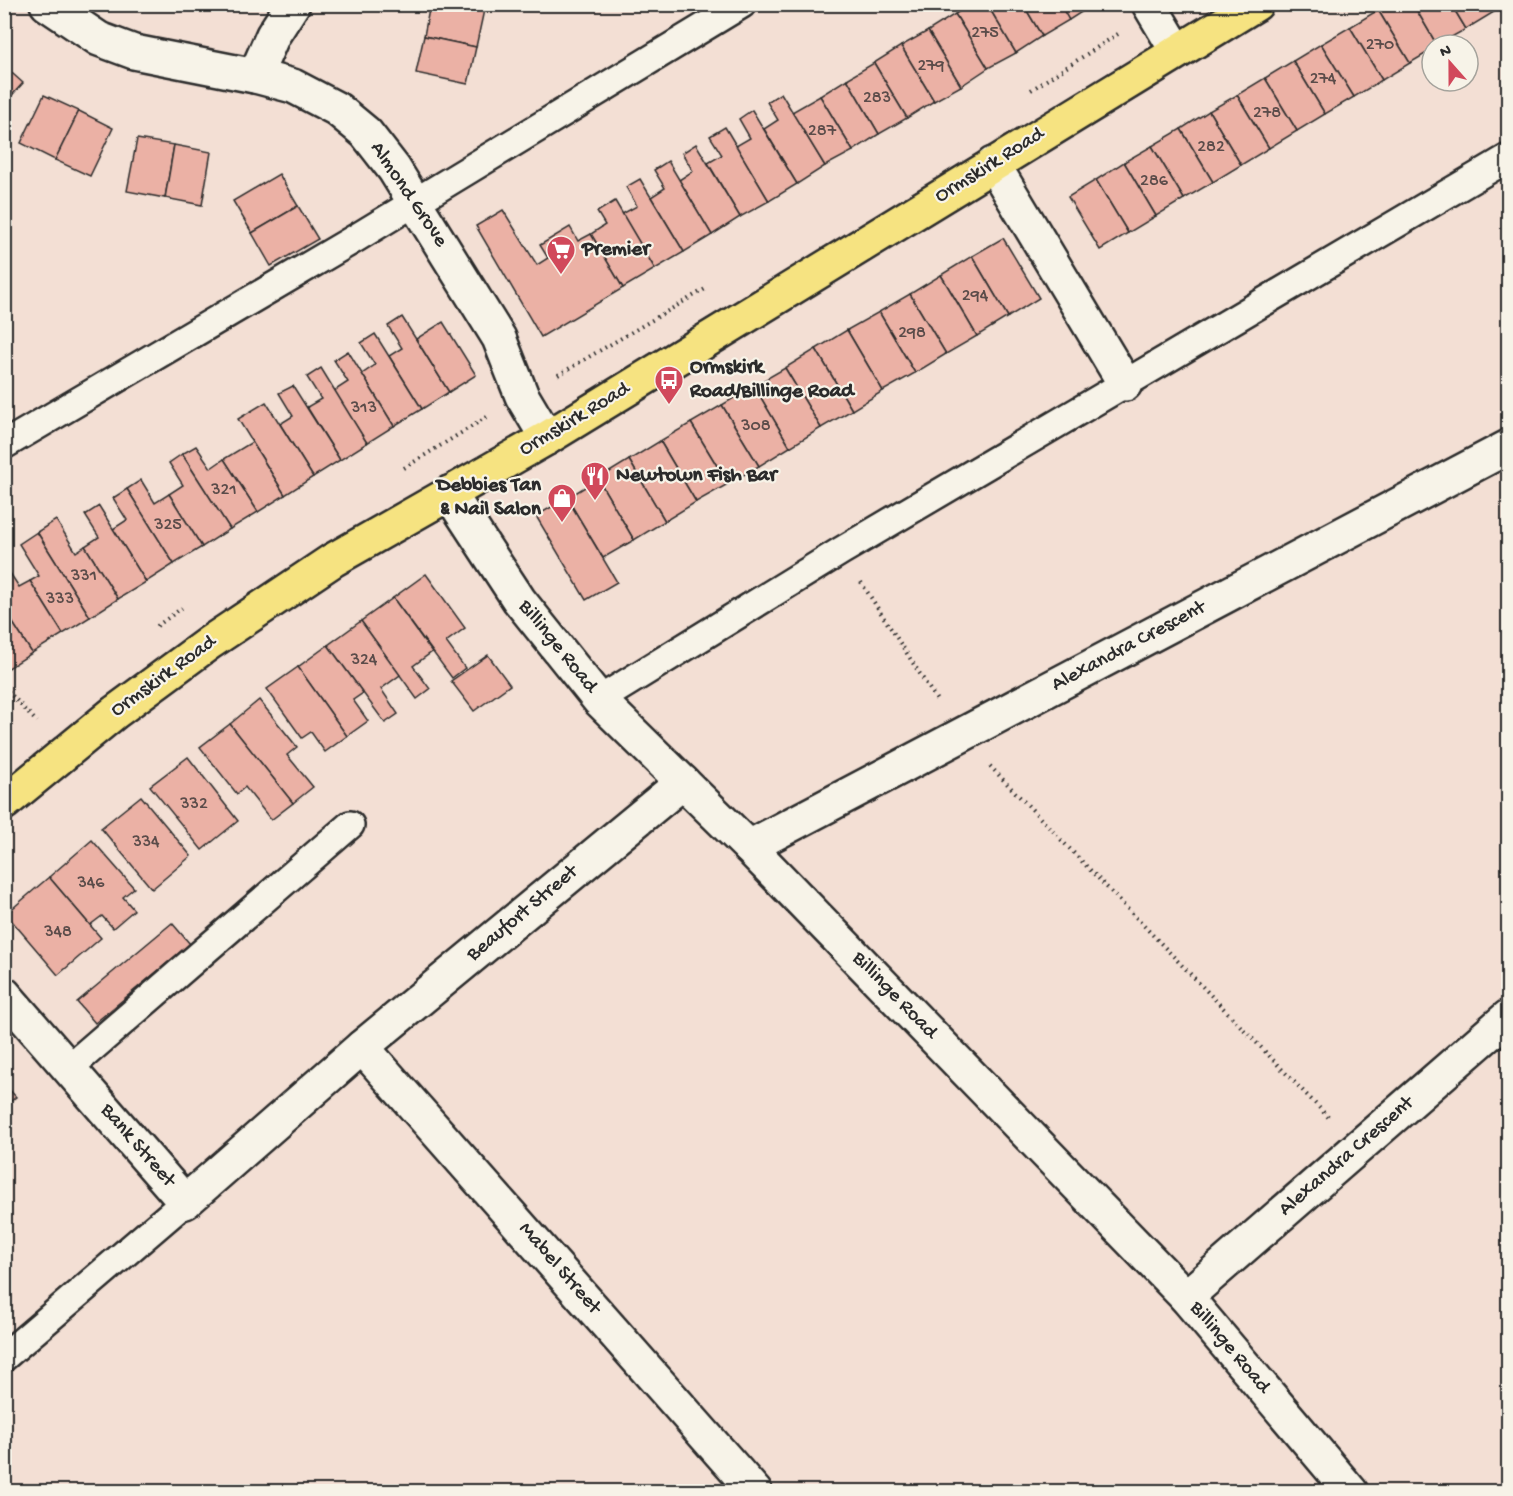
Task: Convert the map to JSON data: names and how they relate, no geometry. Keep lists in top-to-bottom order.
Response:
{
  "streets": {
    "highway": ["Ormskirk Road"],
    "street": [
      "Almond Grove",
      "Billinge Road",
      "Alexandra Crescent",
      "Beaufort Street",
      "Bank Street",
      "Mabel Street"
    ]
  },
  "crossings": [
    ["Ormskirk Road", "Almond Grove"],
    ["Ormskirk Road", "Billinge Road"],
    ["Billinge Road", "Alexandra Crescent"],
    ["Billinge Road", "Beaufort Street"],
    ["Beaufort Street", "Bank Street"],
    ["Beaufort Street", "Mabel Street"],
    ["Bank Street", "Mabel Street"]
  ],
  "places": {
    "supermarket": ["Premier"],
    "bus stop": ["Ormskirk Road/Billinge Road"],
    "restaurant": ["Newtown Fish Bar"],
    "shop": ["Debbies Tan & Nail Salon"]
  },
  "house_numbers": [
    "275",
    "270",
    "279",
    "274",
    "283",
    "278",
    "287",
    "282",
    "286",
    "294",
    "298",
    "313",
    "308",
    "321",
    "325",
    "331",
    "333",
    "324",
    "332",
    "334",
    "346",
    "348"
  ],
  "north": "top"
}
